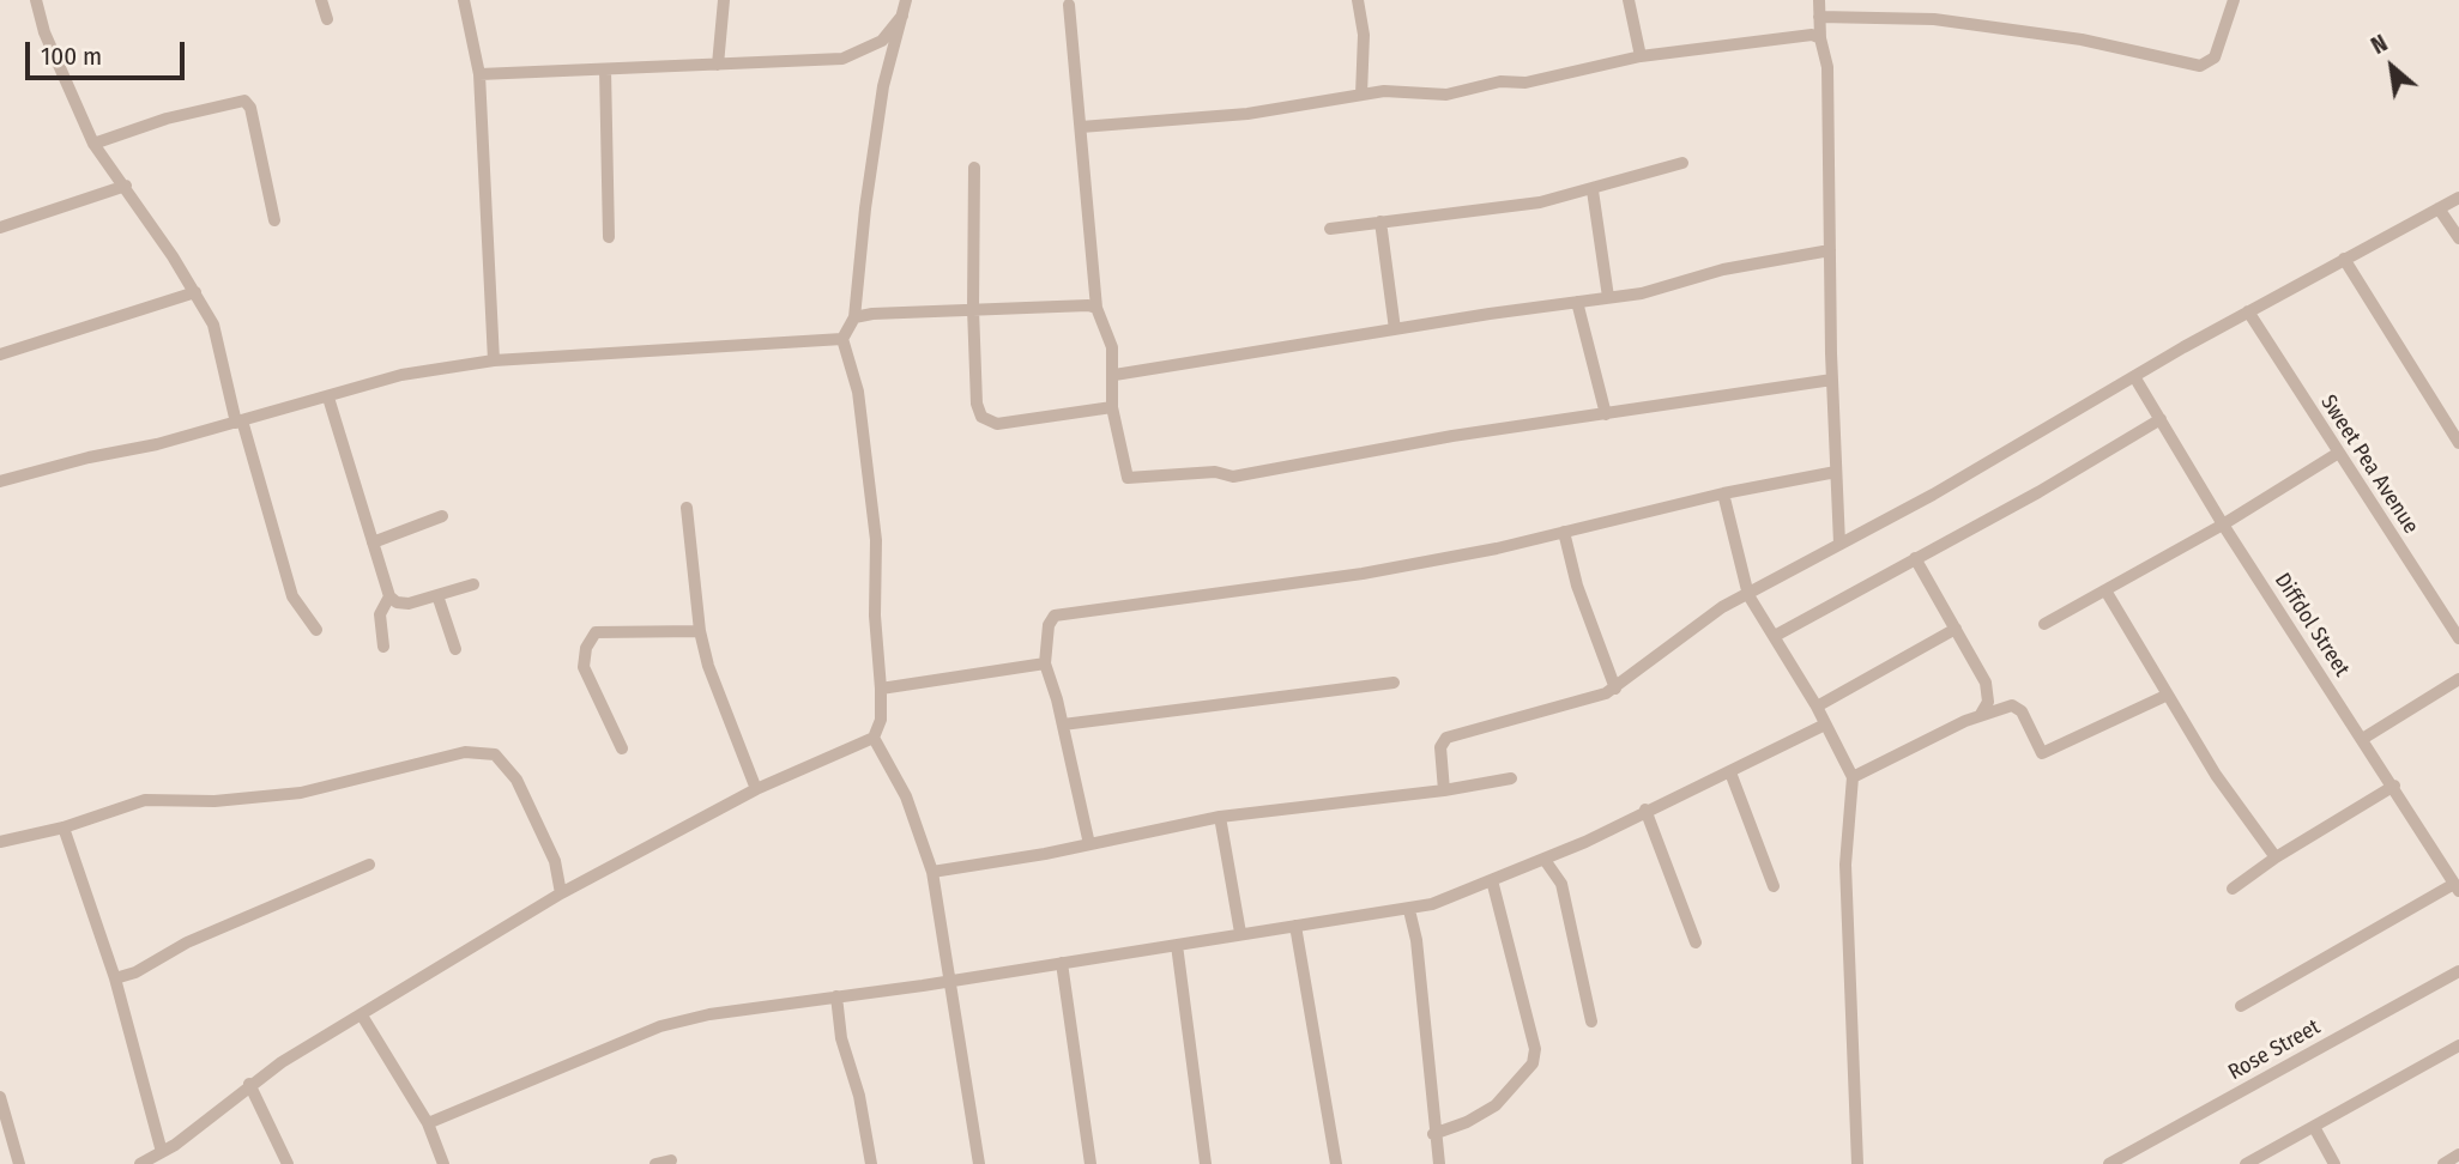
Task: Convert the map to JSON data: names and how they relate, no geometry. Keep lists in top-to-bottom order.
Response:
{
  "streets": {
    "street": ["Sweet Pea Avenue", "Diffdol Street", "Rose Street"]
  },
  "scale_bar": "100 m",
  "north": "top left"
}
